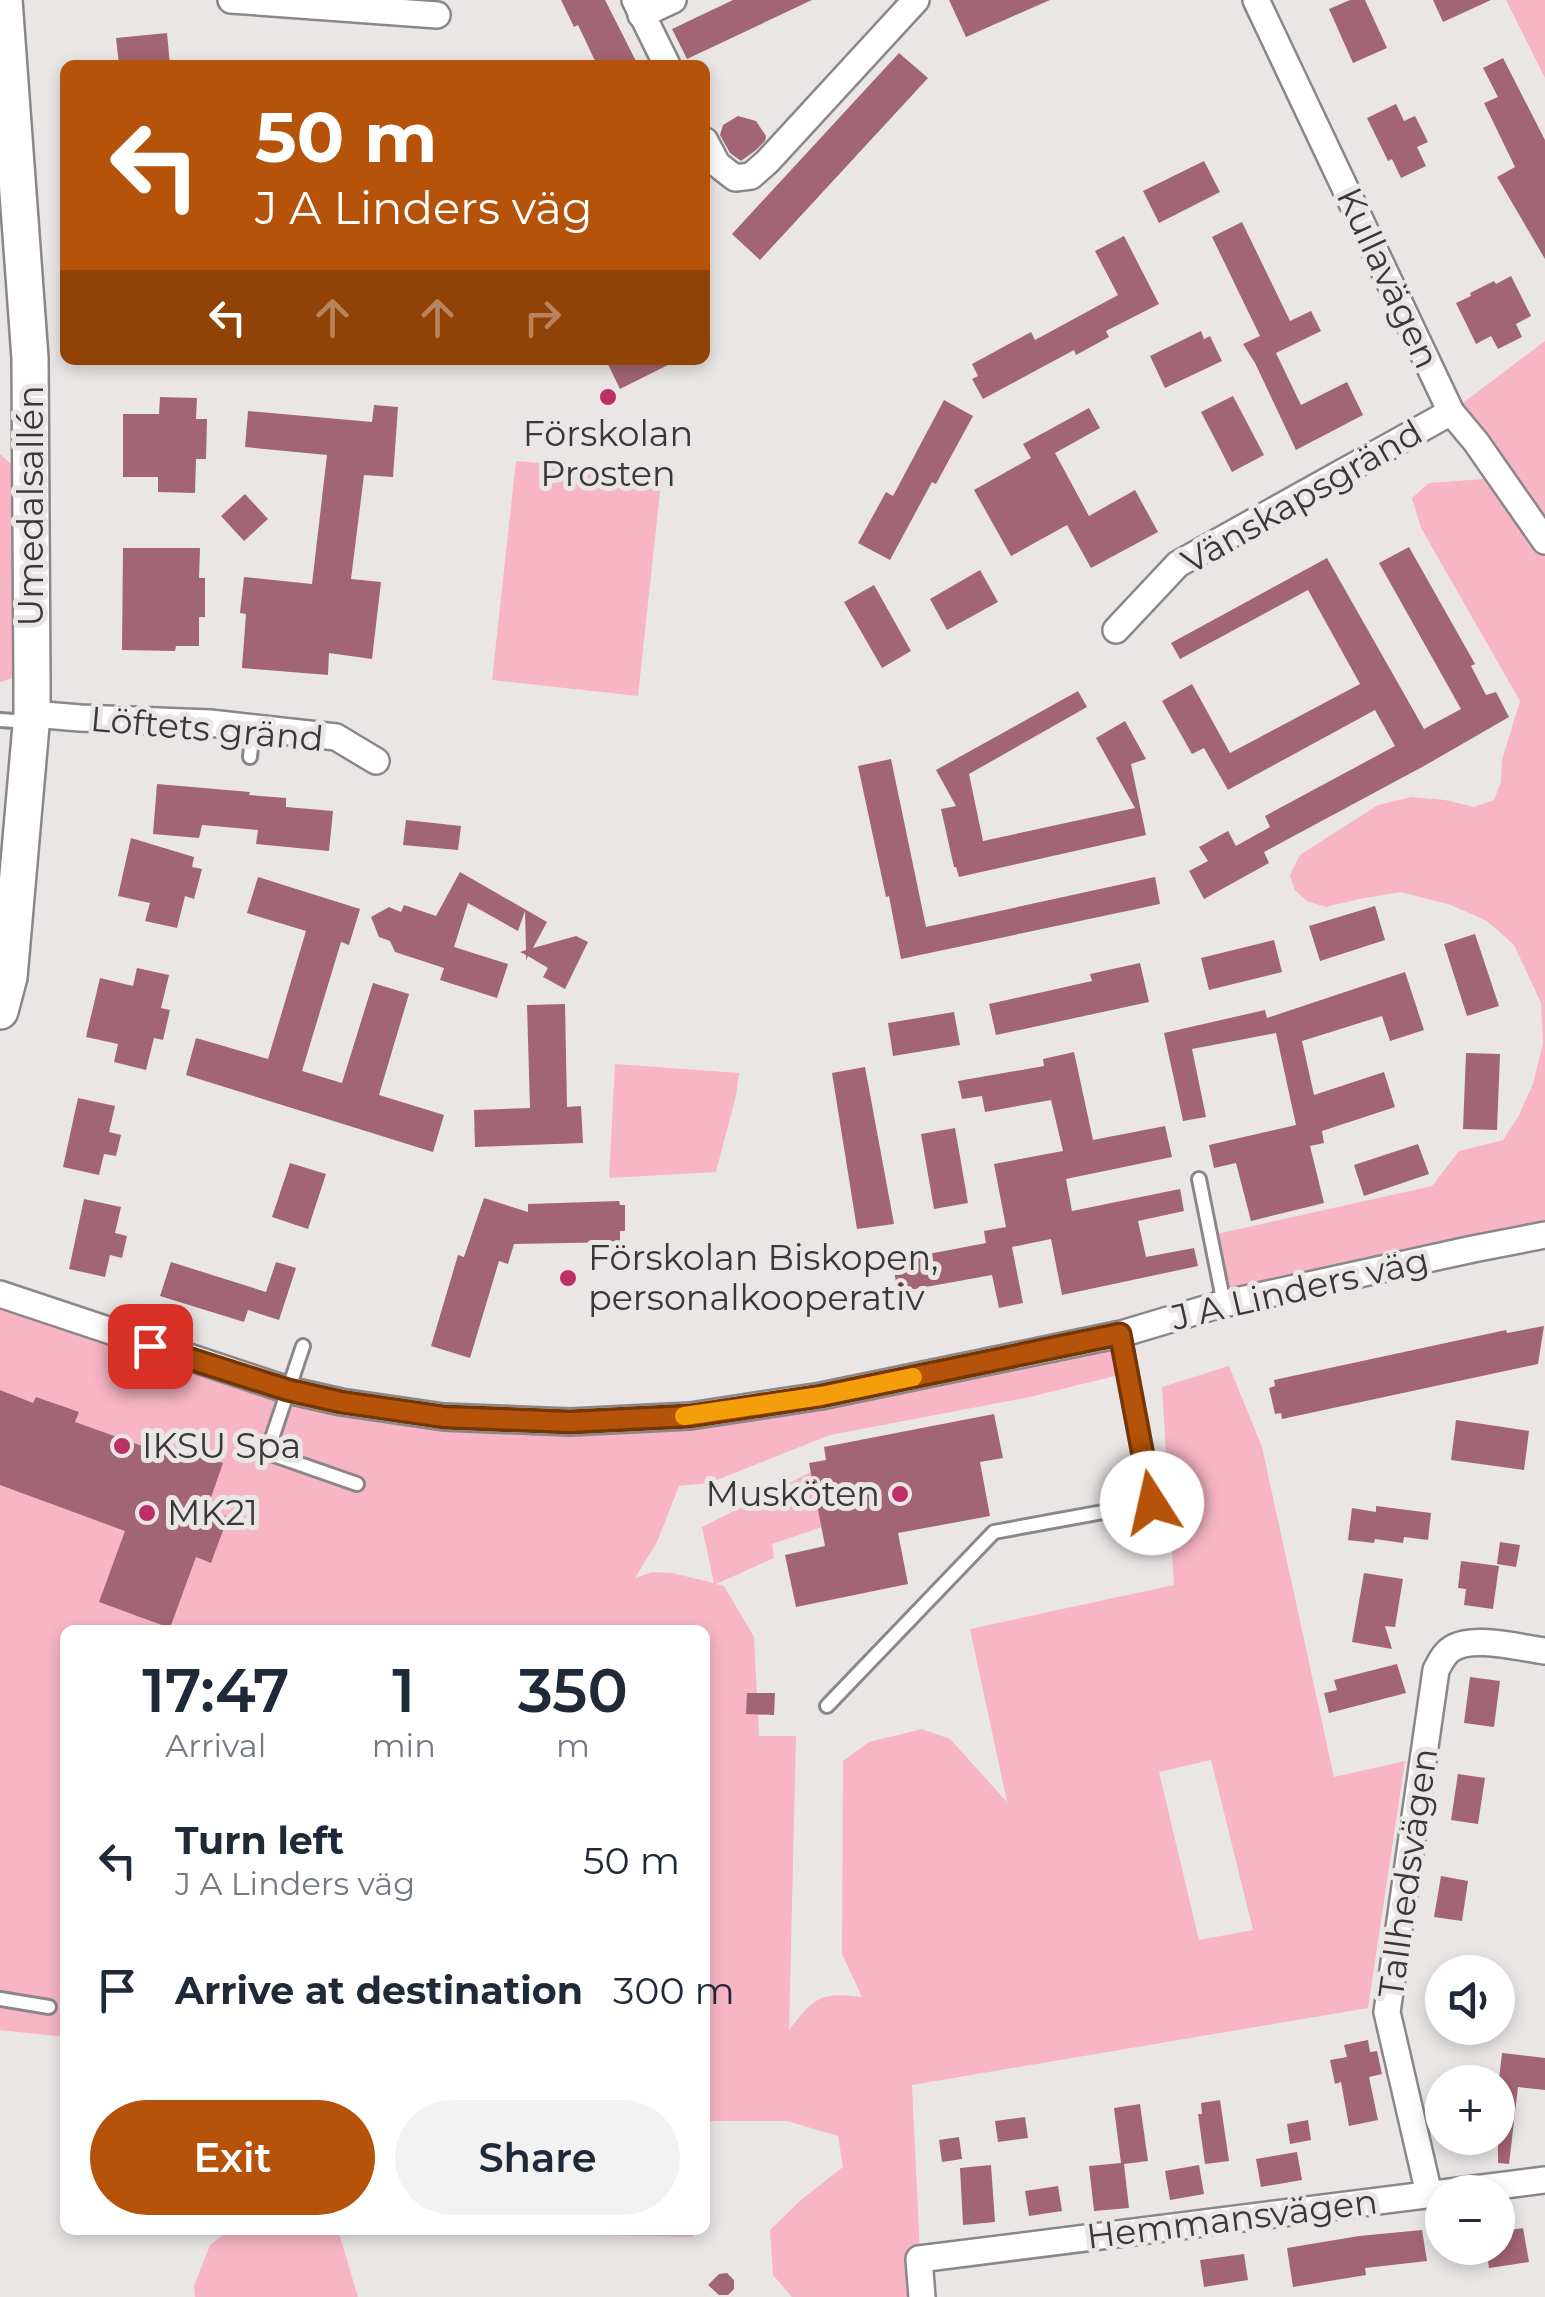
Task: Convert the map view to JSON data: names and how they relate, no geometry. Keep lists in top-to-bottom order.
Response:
{
  "streets": {
    "street": [
      "Kullavägen",
      "Vänskapsgränd",
      "Umedalsallén",
      "Löftets gränd",
      "J A Linders väg",
      "Tallhedsvägen",
      "Hemmansvägen"
    ]
  },
  "crossings": [
    ["Kullavägen", "Vänskapsgränd"],
    ["Umedalsallén", "Löftets gränd"]
  ],
  "places": [
    "Förskolan Prosten",
    "Förskolan Biskopen, personalkooperativ",
    "IKSU Spa",
    "Musköten",
    "MK21"
  ],
  "page": {
    "turn": ["50 m", "J A Linders väg"],
    "eta": [
      "17:47",
      "Arrival",
      "1",
      "min",
      "350",
      "m"
    ],
    "list": [
      {
        "name": "Turn left",
        "note": "J A Linders väg",
        "value": "50 m"
      },
      {
        "name": "Arrive at destination",
        "value": "300 m"
      }
    ],
    "map_buttons": ["+", "−"],
    "buttons": ["Exit", "Share"]
  }
}
